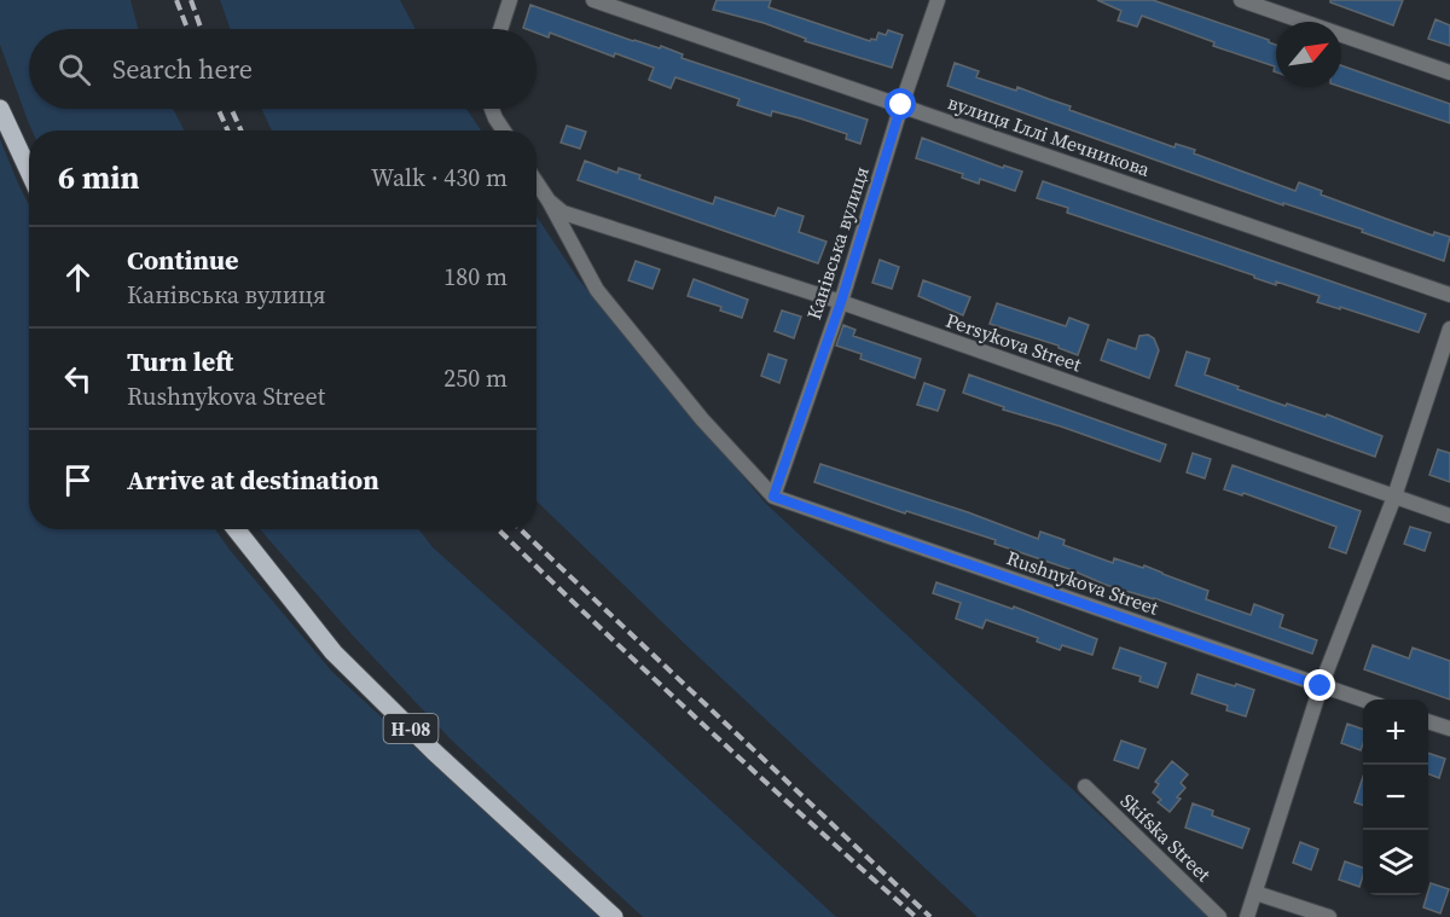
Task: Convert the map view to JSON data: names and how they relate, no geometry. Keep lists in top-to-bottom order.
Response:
{
  "streets": {
    "main road": ["Н-08"],
    "street": [
      "вулиця Іллі Мечникова",
      "Канівська вулиця",
      "Persykova Street",
      "Rushnykova Street",
      "Skifska Street"
    ]
  },
  "crossings": [
    ["вулиця Іллі Мечникова", "Канівська вулиця"],
    ["Канівська вулиця", "Persykova Street"],
    ["Канівська вулиця", "Rushnykova Street"]
  ],
  "north": "top right",
  "page": {
    "search": "Search here",
    "heading": ["6 min", "Walk · 430 m"],
    "list": [
      ["Continue", "Канівська вулиця", "180 m"],
      ["Turn left", "Rushnykova Street", "250 m"],
      "Arrive at destination"
    ],
    "map_buttons": ["+", "−"]
  }
}
